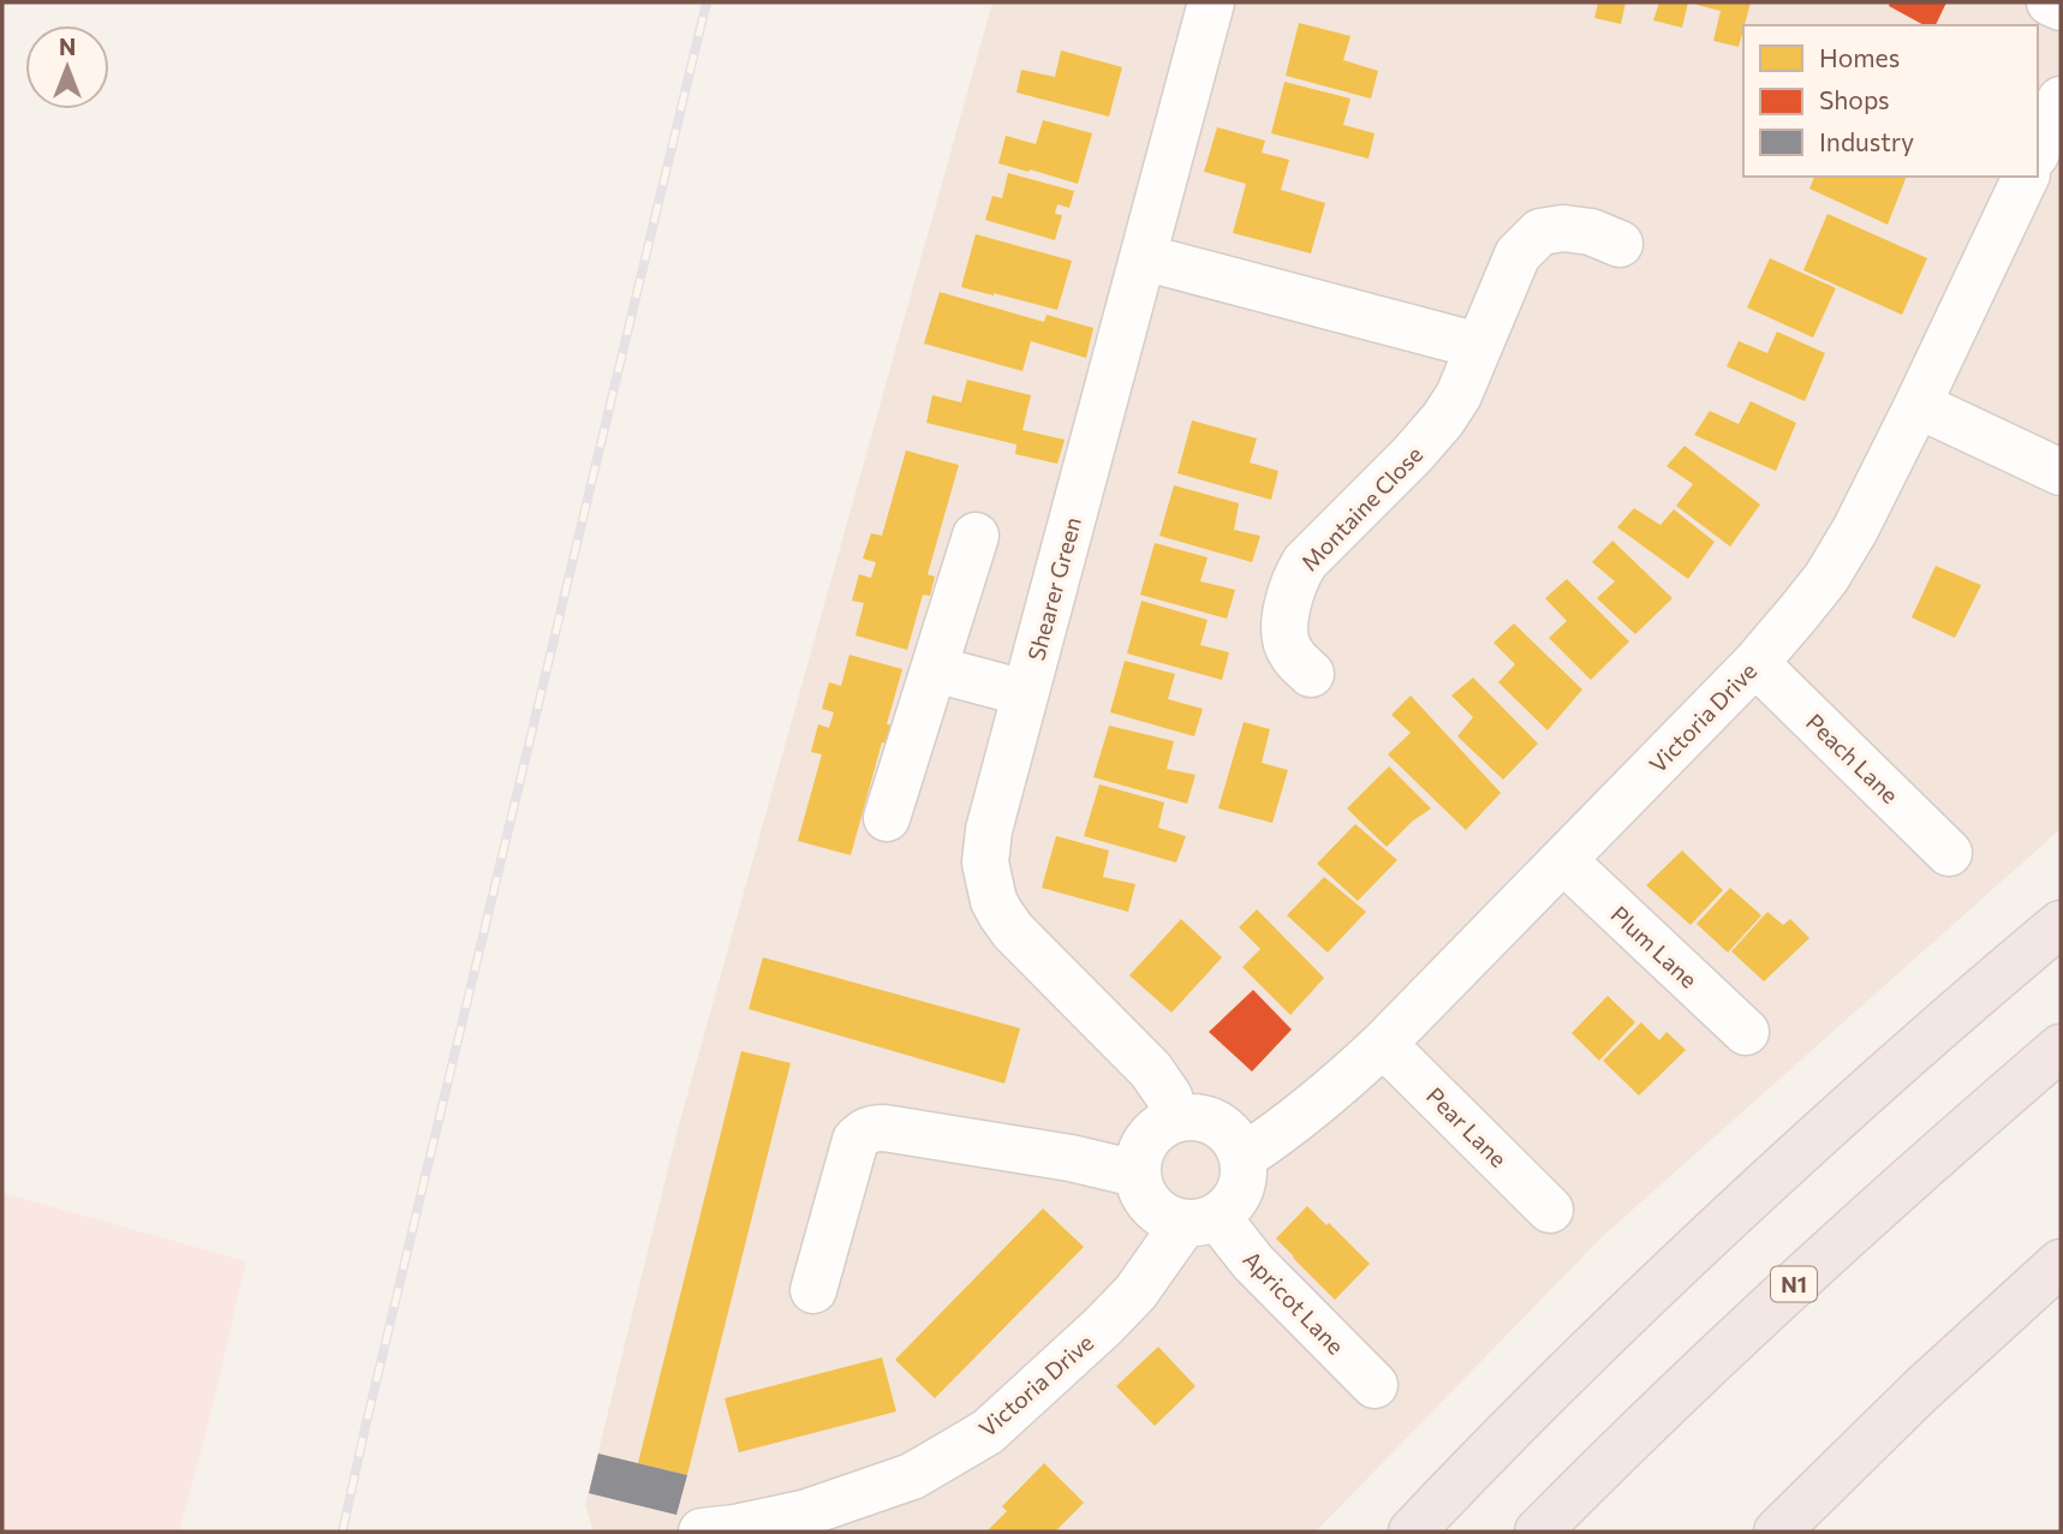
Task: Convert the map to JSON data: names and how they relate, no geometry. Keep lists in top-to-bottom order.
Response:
{
  "streets": {
    "highway": ["N1"],
    "street": [
      "Montaine Close",
      "Shearer Green",
      "Victoria Drive",
      "Peach Lane",
      "Plum Lane",
      "Pear Lane",
      "Apricot Lane"
    ]
  },
  "crossings": [
    ["Shearer Green", "Victoria Drive"],
    ["Shearer Green", "Apricot Lane"],
    ["Victoria Drive", "Peach Lane"],
    ["Victoria Drive", "Plum Lane"],
    ["Victoria Drive", "Pear Lane"],
    ["Victoria Drive", "Apricot Lane"]
  ],
  "legend": ["Homes", "Shops", "Industry"],
  "north": "top"
}
